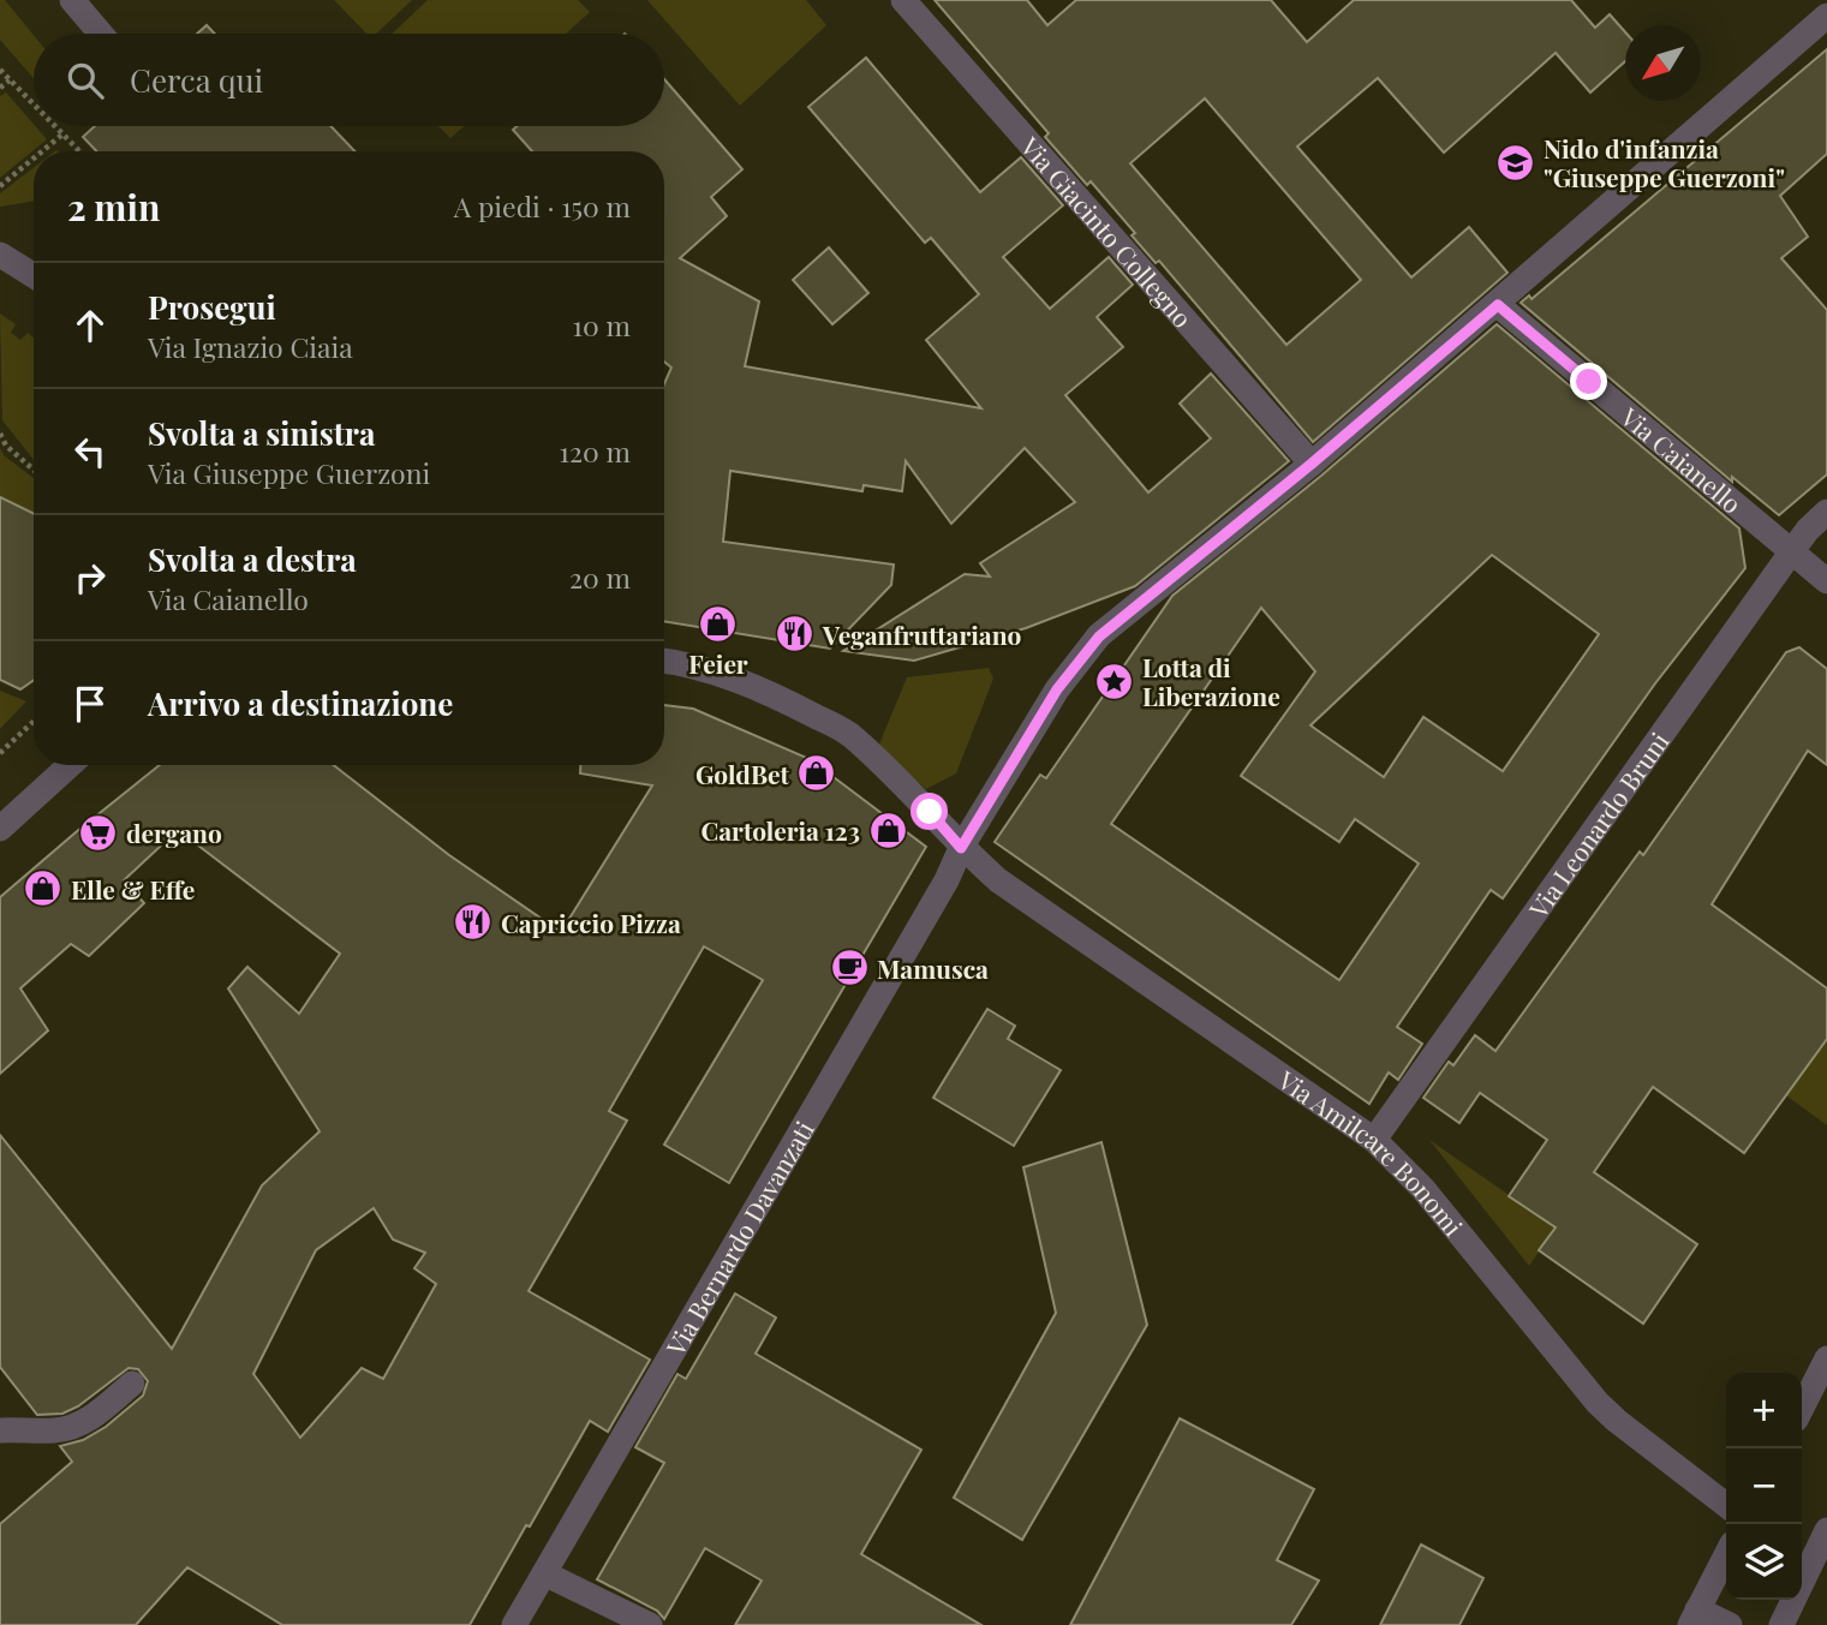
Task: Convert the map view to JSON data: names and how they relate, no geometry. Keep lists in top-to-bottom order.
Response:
{
  "streets": {
    "street": [
      "Via Giacinto Collegno",
      "Via Caianello",
      "Via Leonardo Bruni",
      "Via Amilcare Bonomi",
      "Via Bernardo Davanzati"
    ]
  },
  "crossings": [
    ["Via Giacinto Collegno", "Via Bernardo Davanzati"],
    ["Via Caianello", "Via Leonardo Bruni"],
    ["Via Caianello", "Via Bernardo Davanzati"],
    ["Via Leonardo Bruni", "Via Amilcare Bonomi"],
    ["Via Amilcare Bonomi", "Via Bernardo Davanzati"]
  ],
  "places": {
    "school or university": ["Nido d'infanzia \"Giuseppe Guerzoni\""],
    "shop": [
      "Feier",
      "GoldBet",
      "Cartoleria 123",
      "Elle & Effe"
    ],
    "restaurant": ["Veganfruttariano", "Capriccio Pizza"],
    "place": ["Lotta di Liberazione"],
    "supermarket": ["dergano"],
    "cafe": ["Mamusca"]
  },
  "north": "bottom left",
  "page": {
    "search": "Cerca qui",
    "heading": ["2 min", "A piedi · 150 m"],
    "list": [
      ["Prosegui", "Via Ignazio Ciaia", "10 m"],
      ["Svolta a sinistra", "Via Giuseppe Guerzoni", "120 m"],
      ["Svolta a destra", "Via Caianello", "20 m"],
      "Arrivo a destinazione"
    ],
    "map_buttons": ["+", "−"]
  }
}
